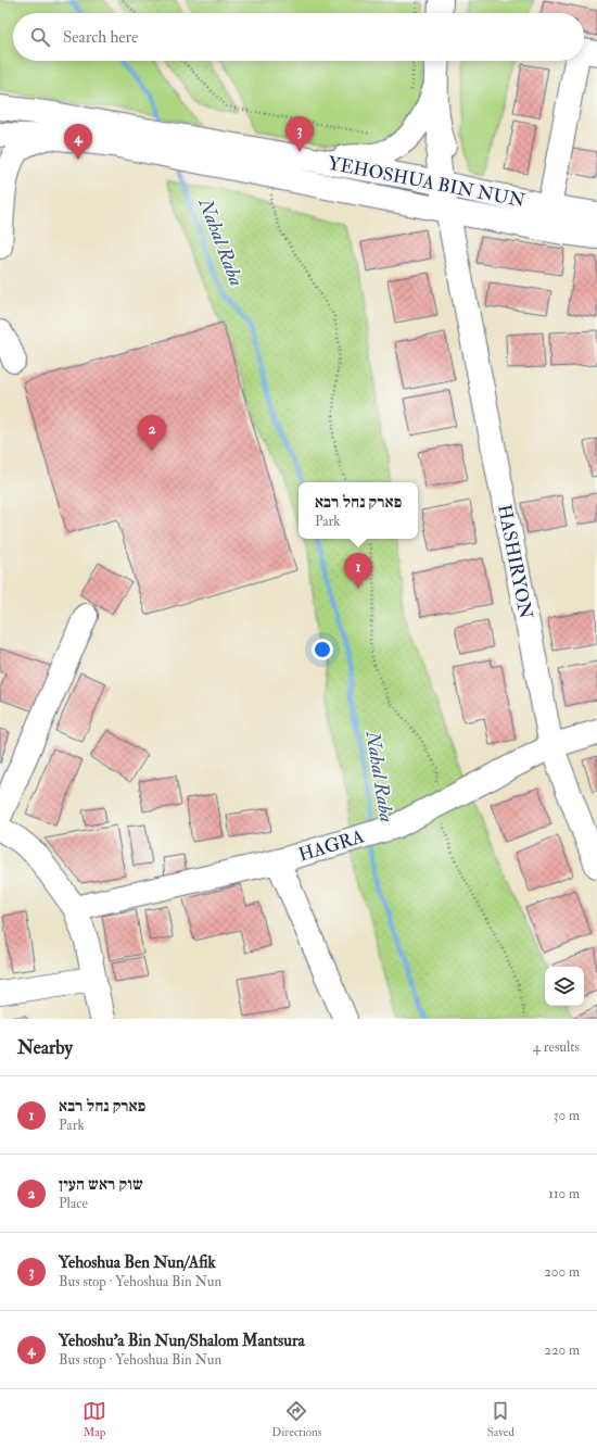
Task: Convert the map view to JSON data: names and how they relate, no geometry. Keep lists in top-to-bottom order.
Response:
{
  "streets": {
    "street": ["YEHOSHUA BIN NUN", "HASHIRYON", "HAGRA"]
  },
  "crossings": [
    ["YEHOSHUA BIN NUN", "HASHIRYON"],
    ["HASHIRYON", "HAGRA"]
  ],
  "water": ["Nahal Raba"],
  "page": {
    "search": "Search here",
    "pins": [
      "3",
      "4",
      "2",
      "1"
    ],
    "popup": ["פארק נחל רבא", "Park"],
    "heading": ["Nearby", "4 results"],
    "list": [
      {
        "mark": "1",
        "name": "פארק נחל רבא",
        "note": "Park",
        "value": "30 m"
      },
      {
        "mark": "2",
        "name": "שוק ראש העין",
        "note": "Place",
        "value": "110 m"
      },
      {
        "mark": "3",
        "name": "Yehoshua Ben Nun/Afik",
        "note": "Bus stop · Yehoshua Bin Nun",
        "value": "200 m"
      },
      {
        "mark": "4",
        "name": "Yehoshu'a Bin Nun/Shalom Mantsura",
        "note": "Bus stop · Yehoshua Bin Nun",
        "value": "220 m"
      }
    ],
    "nav": ["Map", "Directions", "Saved"]
  }
}
